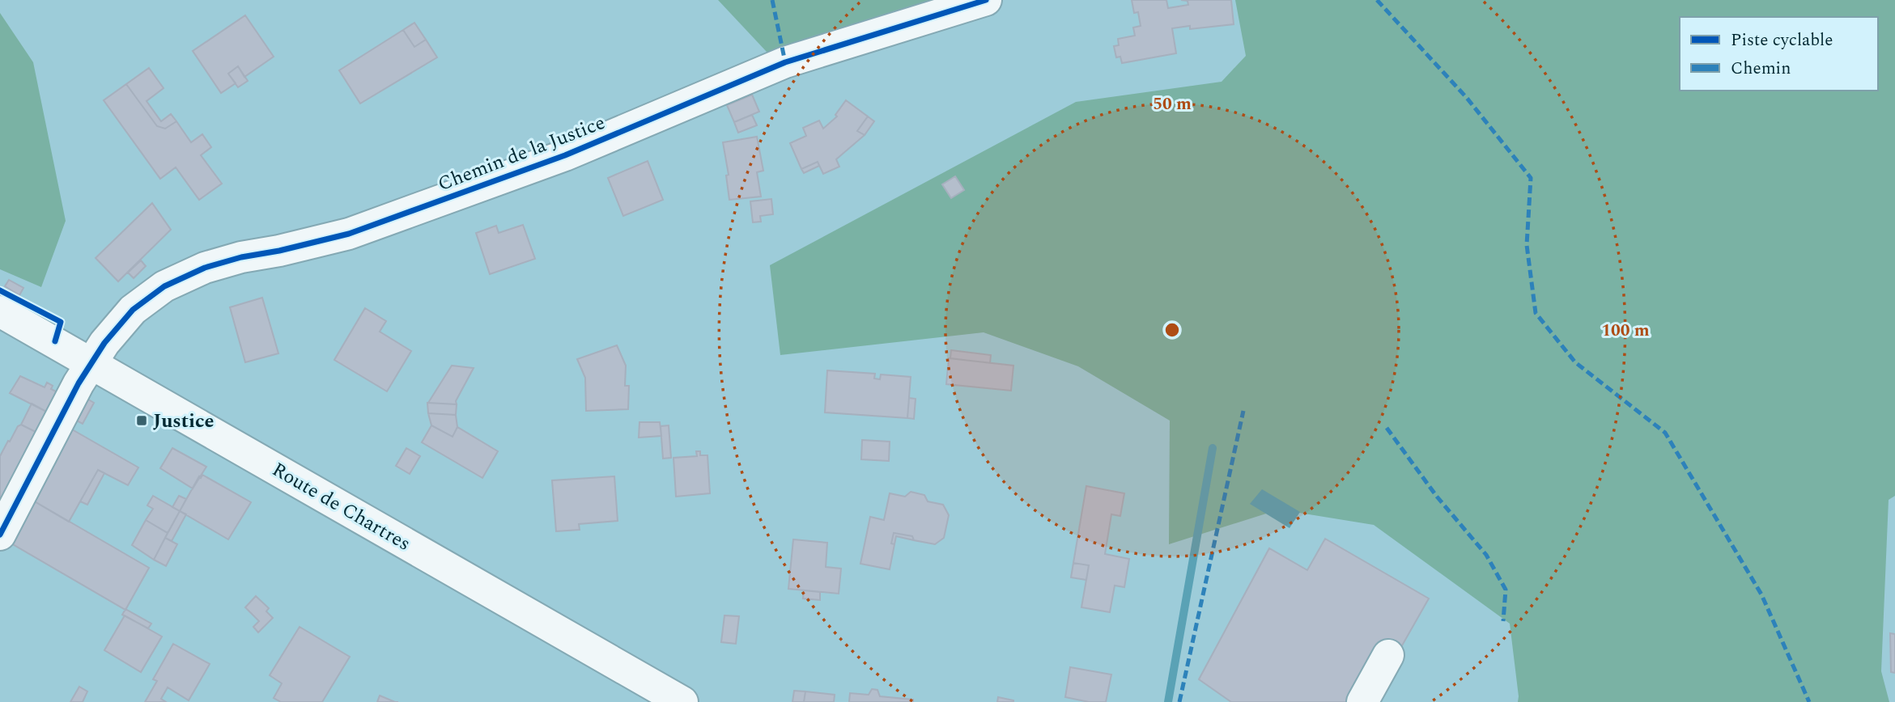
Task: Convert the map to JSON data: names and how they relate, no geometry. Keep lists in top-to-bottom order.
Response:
{
  "streets": {
    "street": ["Chemin de la Justice", "Route de Chartres"]
  },
  "crossings": [
    ["Chemin de la Justice", "Route de Chartres"]
  ],
  "places": {
    "transit": ["Justice"]
  },
  "legend": ["Piste cyclable", "Chemin"],
  "rings": ["50 m", "100 m"]
}
